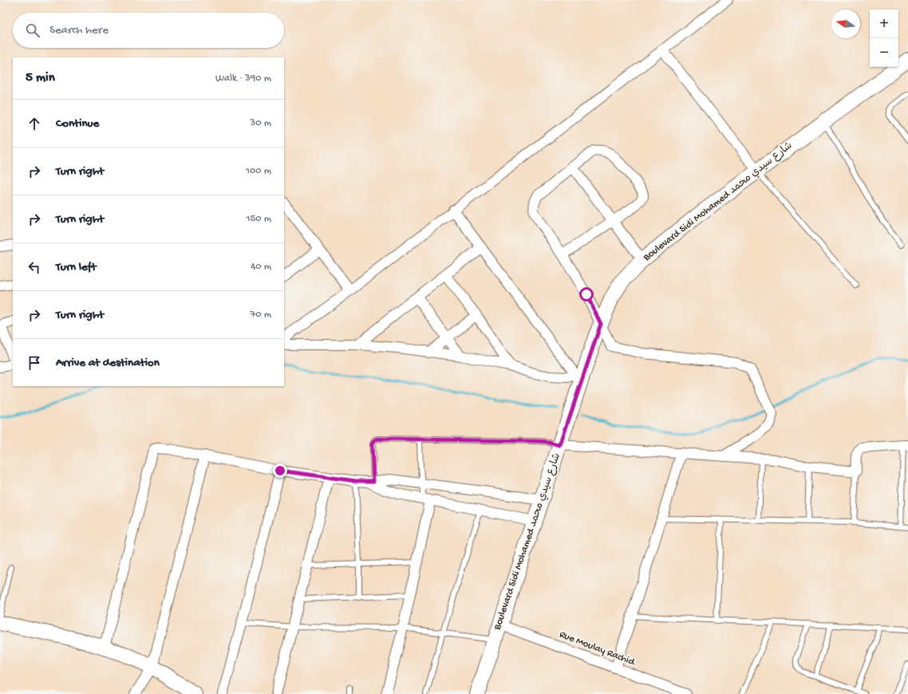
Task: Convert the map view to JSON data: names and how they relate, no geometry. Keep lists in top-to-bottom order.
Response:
{
  "streets": {
    "main road": ["Boulevard Sidi Mohamed شارع سيدي محمد"],
    "street": ["Rue Moulay Rachid"]
  },
  "crossings": [
    ["Boulevard Sidi Mohamed شارع سيدي محمد", "Rue Moulay Rachid"]
  ],
  "north": "left",
  "page": {
    "map_buttons": ["+", "−"],
    "search": "Search here",
    "heading": ["5 min", "Walk · 390 m"],
    "list": [
      ["Continue", "30 m"],
      ["Turn right", "100 m"],
      ["Turn right", "150 m"],
      ["Turn left", "40 m"],
      ["Turn right", "70 m"],
      "Arrive at destination"
    ]
  }
}
